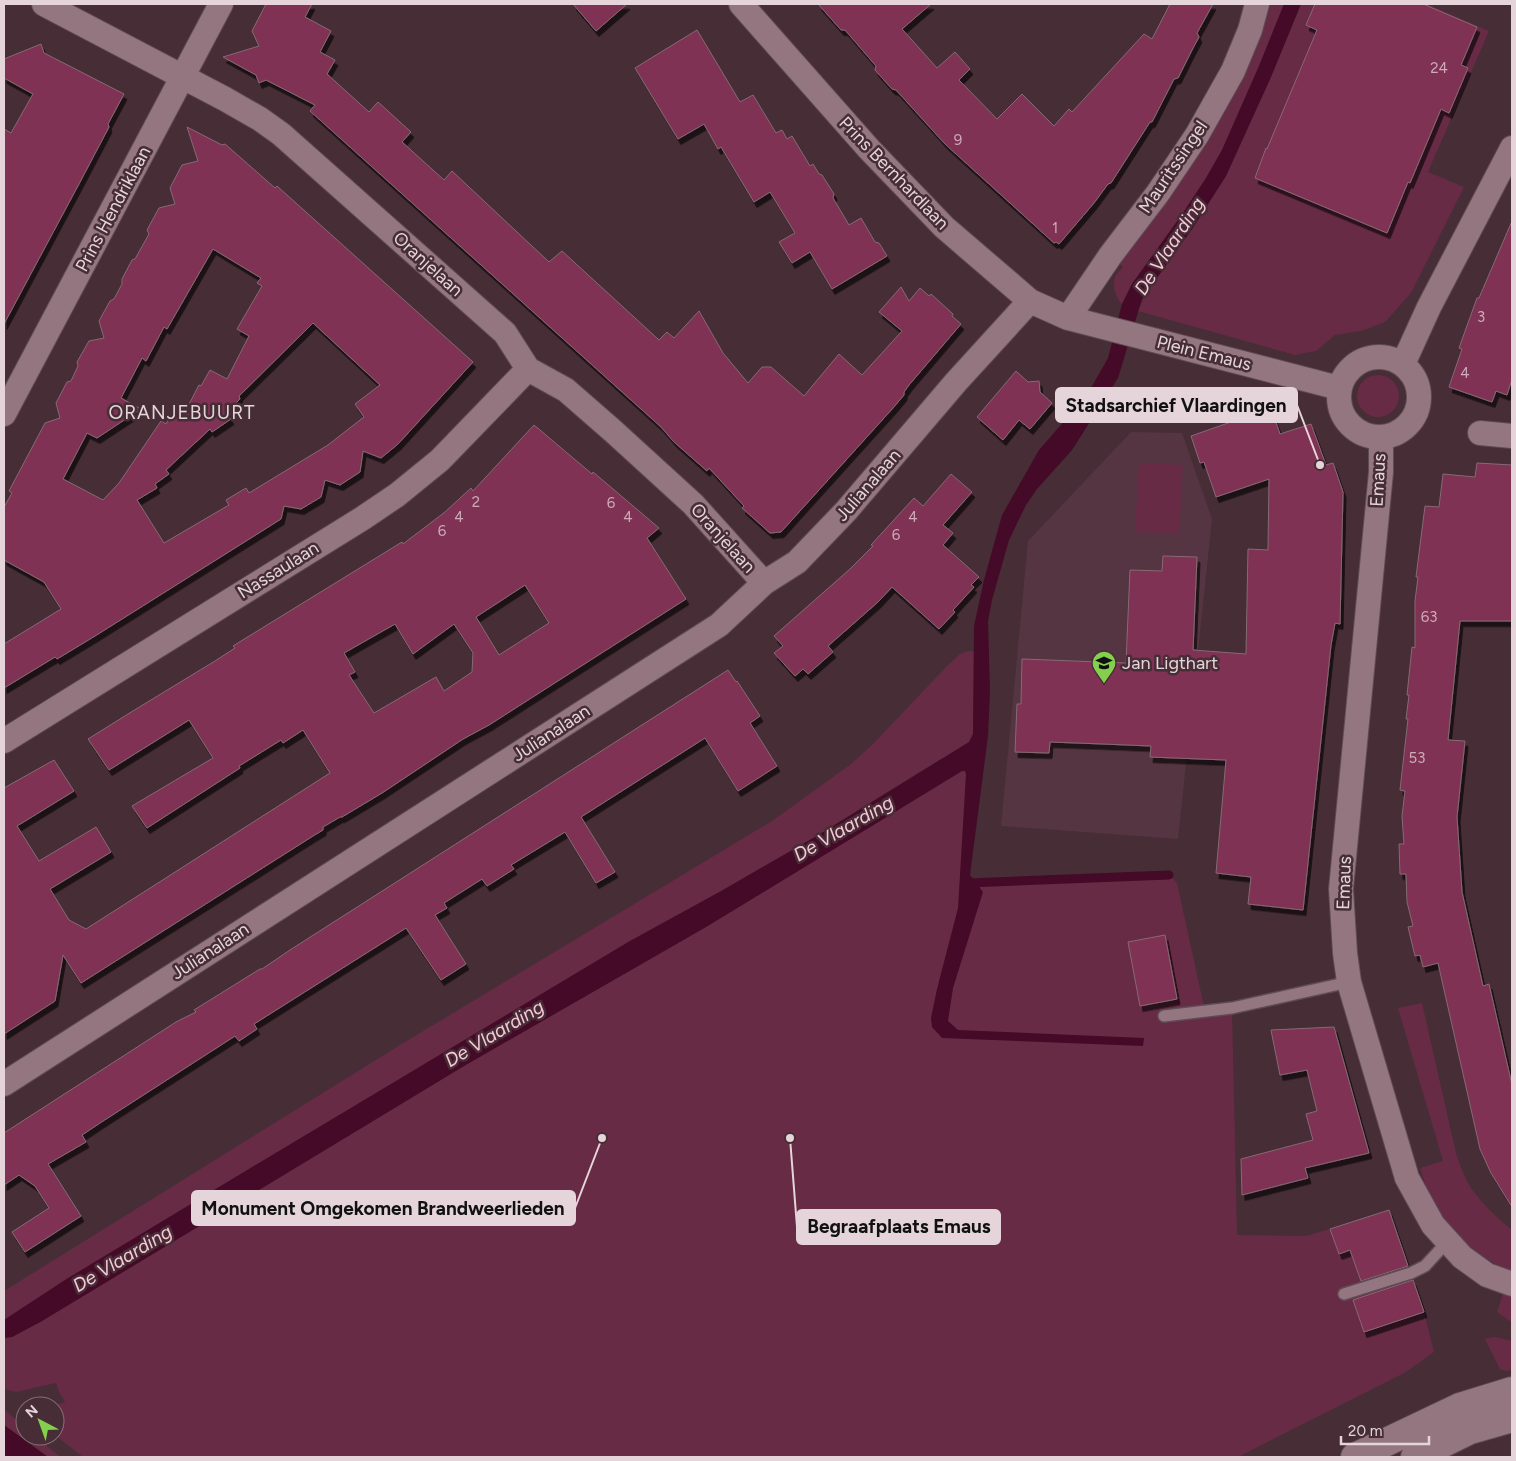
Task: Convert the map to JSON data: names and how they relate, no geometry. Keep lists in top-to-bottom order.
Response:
{
  "streets": {
    "street": [
      "Mauritssingel",
      "Prins Bernhardlaan",
      "Prins Hendriklaan",
      "Oranjelaan",
      "Plein Emaus",
      "Emaus",
      "Julianalaan",
      "Nassaulaan"
    ]
  },
  "crossings": [
    ["Mauritssingel", "Prins Bernhardlaan"],
    ["Mauritssingel", "Plein Emaus"],
    ["Prins Bernhardlaan", "Plein Emaus"],
    ["Prins Bernhardlaan", "Julianalaan"],
    ["Prins Hendriklaan", "Oranjelaan"],
    ["Oranjelaan", "Julianalaan"],
    ["Oranjelaan", "Nassaulaan"],
    ["Plein Emaus", "Emaus"]
  ],
  "districts": ["ORANJEBUURT"],
  "water": ["De Vlaarding"],
  "places": {
    "other": ["Stadsarchief Vlaardingen", "Monument Omgekomen Brandweerlieden", "Begraafplaats Emaus"],
    "school or university": ["Jan Ligthart"]
  },
  "house_numbers": [
    "24",
    "9",
    "1",
    "3",
    "4",
    "2",
    "6",
    "4",
    "4",
    "4",
    "6",
    "6",
    "63",
    "53"
  ],
  "scale_bar": "20 m",
  "north": "top left"
}
